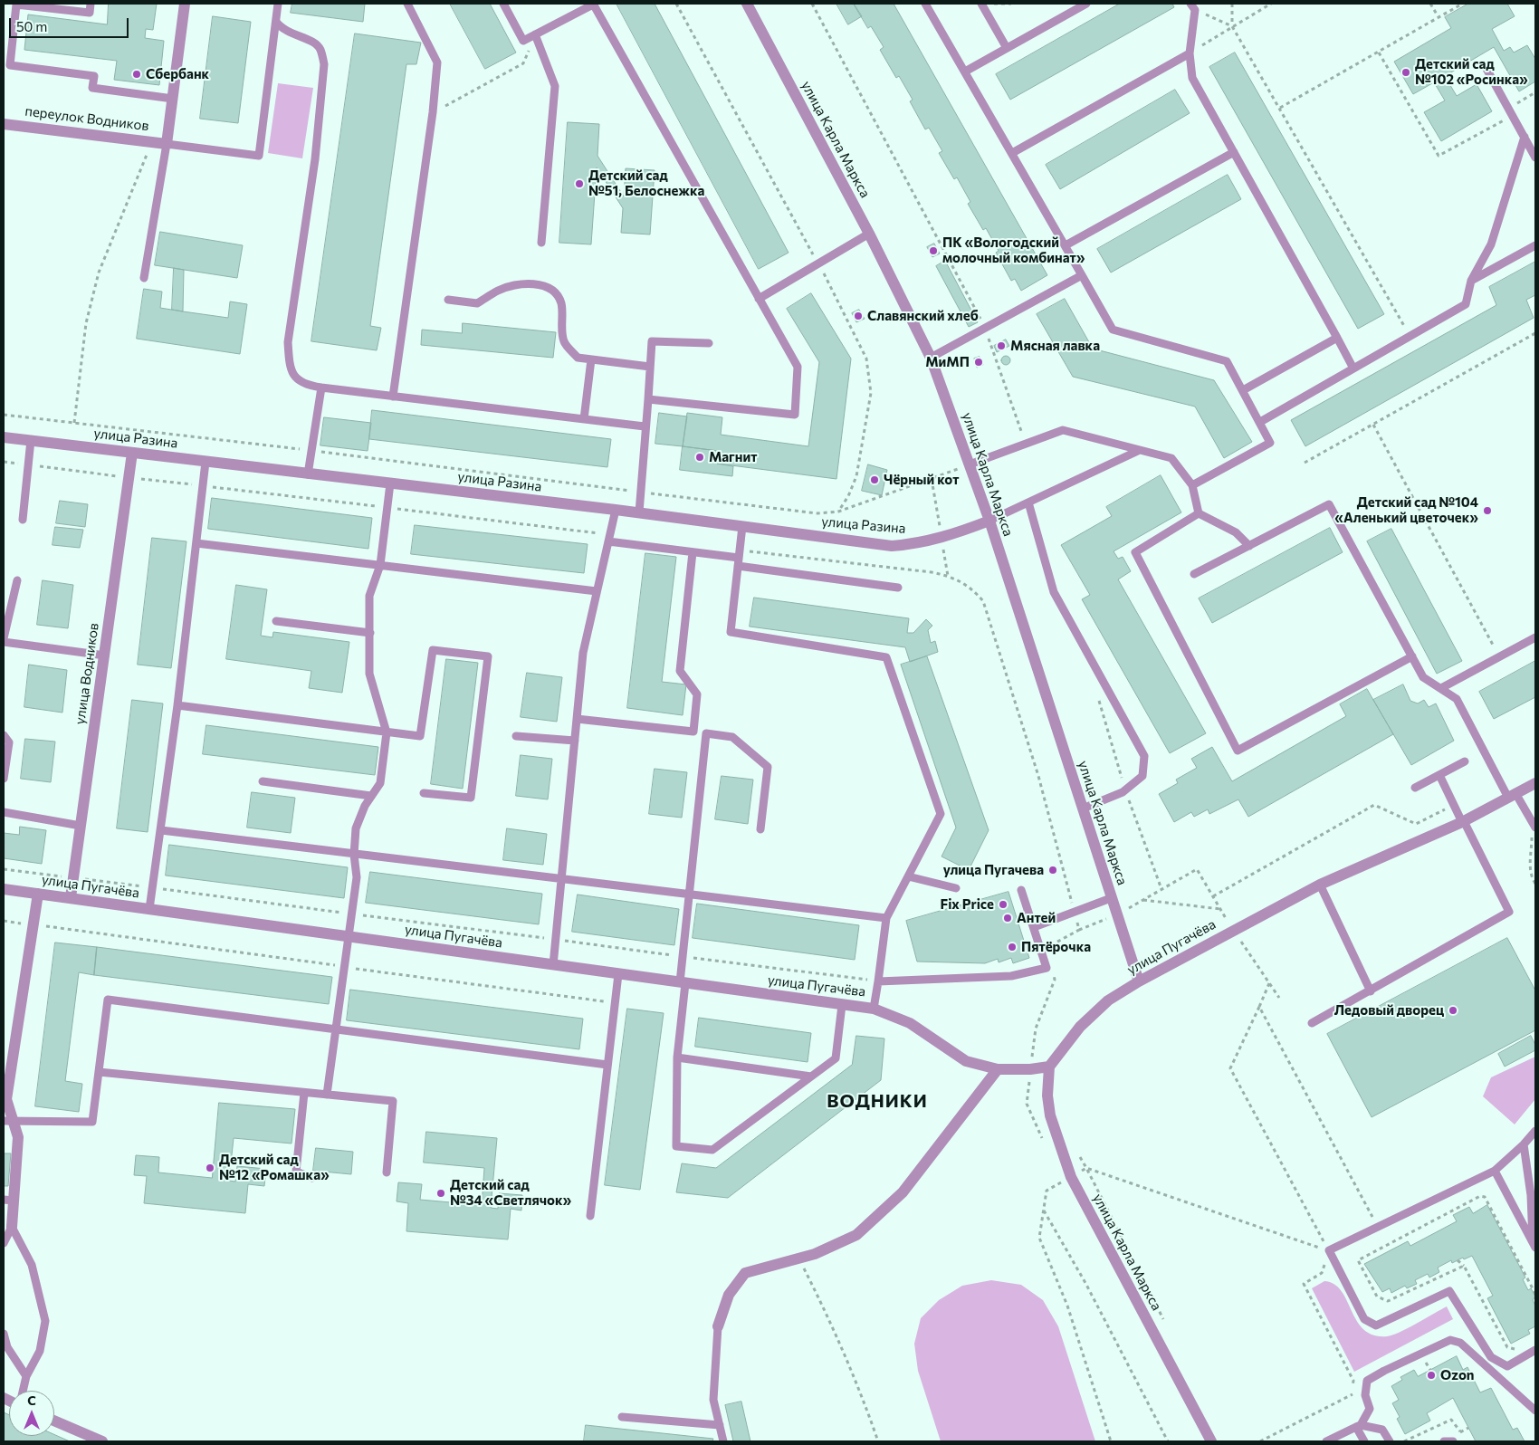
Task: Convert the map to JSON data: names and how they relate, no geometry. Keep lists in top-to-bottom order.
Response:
{
  "streets": {
    "street": [
      "переулок Водников",
      "улица Карла Маркса",
      "улица Разина",
      "улица Водников",
      "улица Пугачёва"
    ]
  },
  "crossings": [
    ["улица Карла Маркса", "улица Разина"],
    ["улица Карла Маркса", "улица Пугачёва"],
    ["улица Разина", "улица Водников"],
    ["улица Водников", "улица Пугачёва"]
  ],
  "districts": ["ВОДНИКИ"],
  "places": [
    "Детский сад №102 «Росинка»",
    "Сбербанк",
    "Детский сад №51, Белоснежка",
    "ПК «Вологодский молочный комбинат»",
    "Славянский хлеб",
    "Мясная лавка",
    "МиМП",
    "Магнит",
    "Чёрный кот",
    "Детский сад №104 «Аленький цветочек»",
    "улица Пугачева",
    "Fix Price",
    "Антей",
    "Пятёрочка",
    "Ледовый дворец",
    "Детский сад №12 «Ромашка»",
    "Детский сад №34 «Светлячок»",
    "Ozon"
  ],
  "scale_bar": "50 m",
  "north": "top"
}
